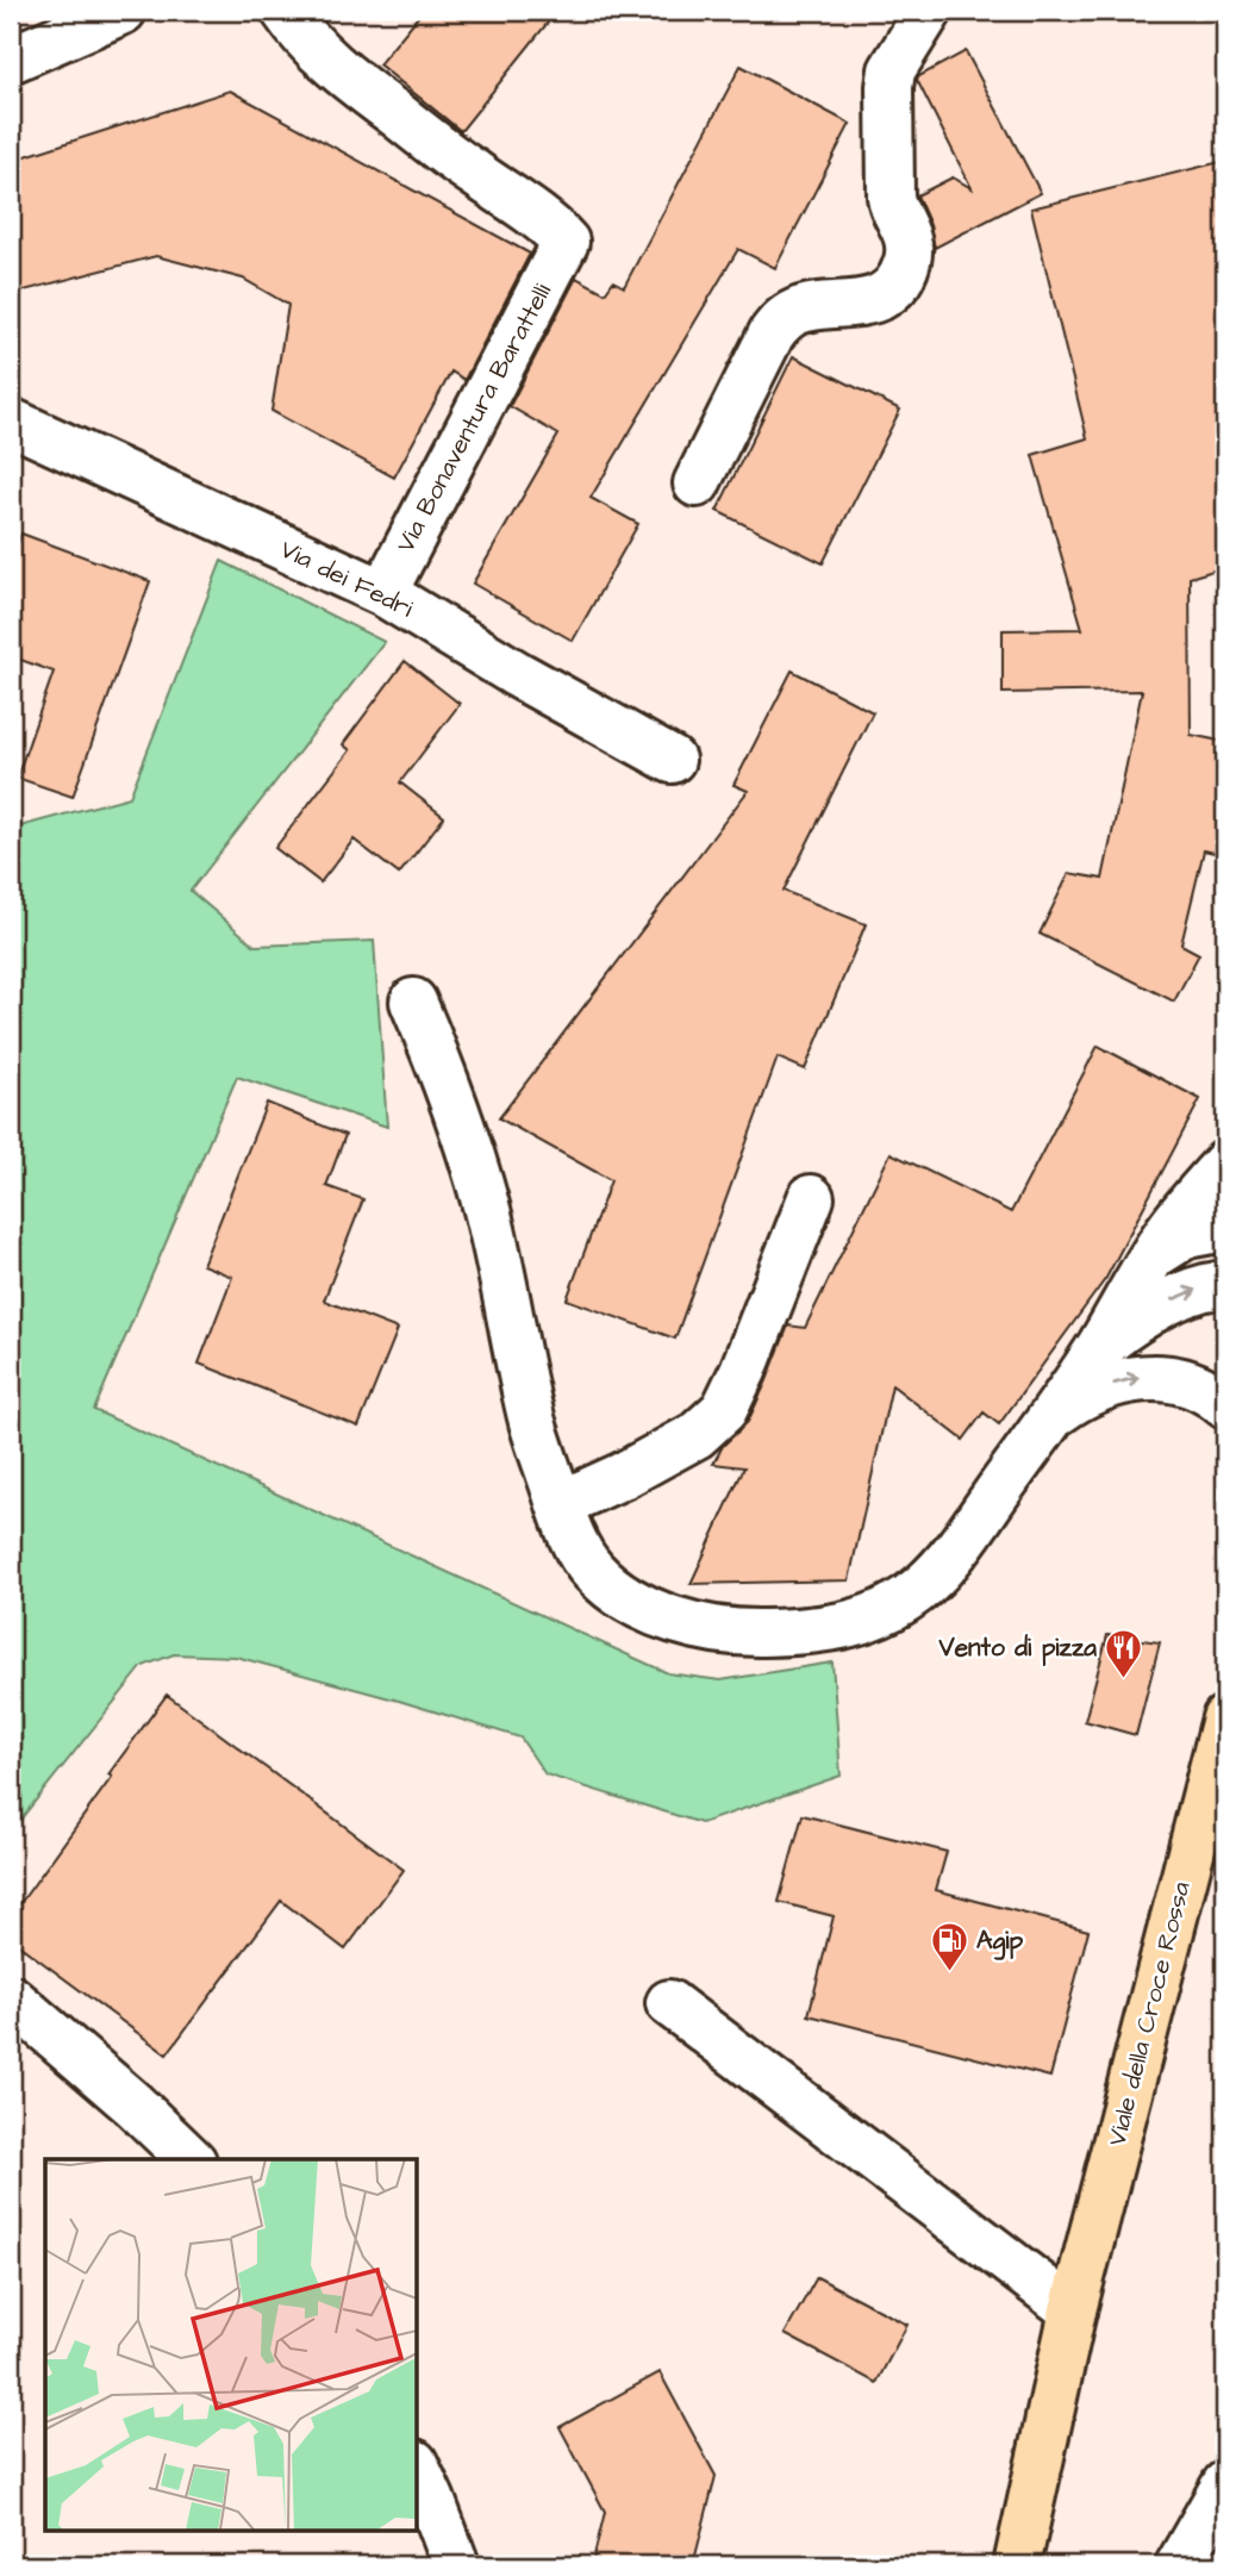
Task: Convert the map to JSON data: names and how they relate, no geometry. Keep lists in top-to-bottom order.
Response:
{
  "streets": {
    "main road": ["Viale della Croce Rossa"],
    "street": ["Via Bonaventura Barattelli", "Via dei Fedri"]
  },
  "crossings": [
    ["Via Bonaventura Barattelli", "Via dei Fedri"]
  ],
  "places": {
    "restaurant": ["Vento di pizza"],
    "fuel station": ["Agip"]
  }
}
